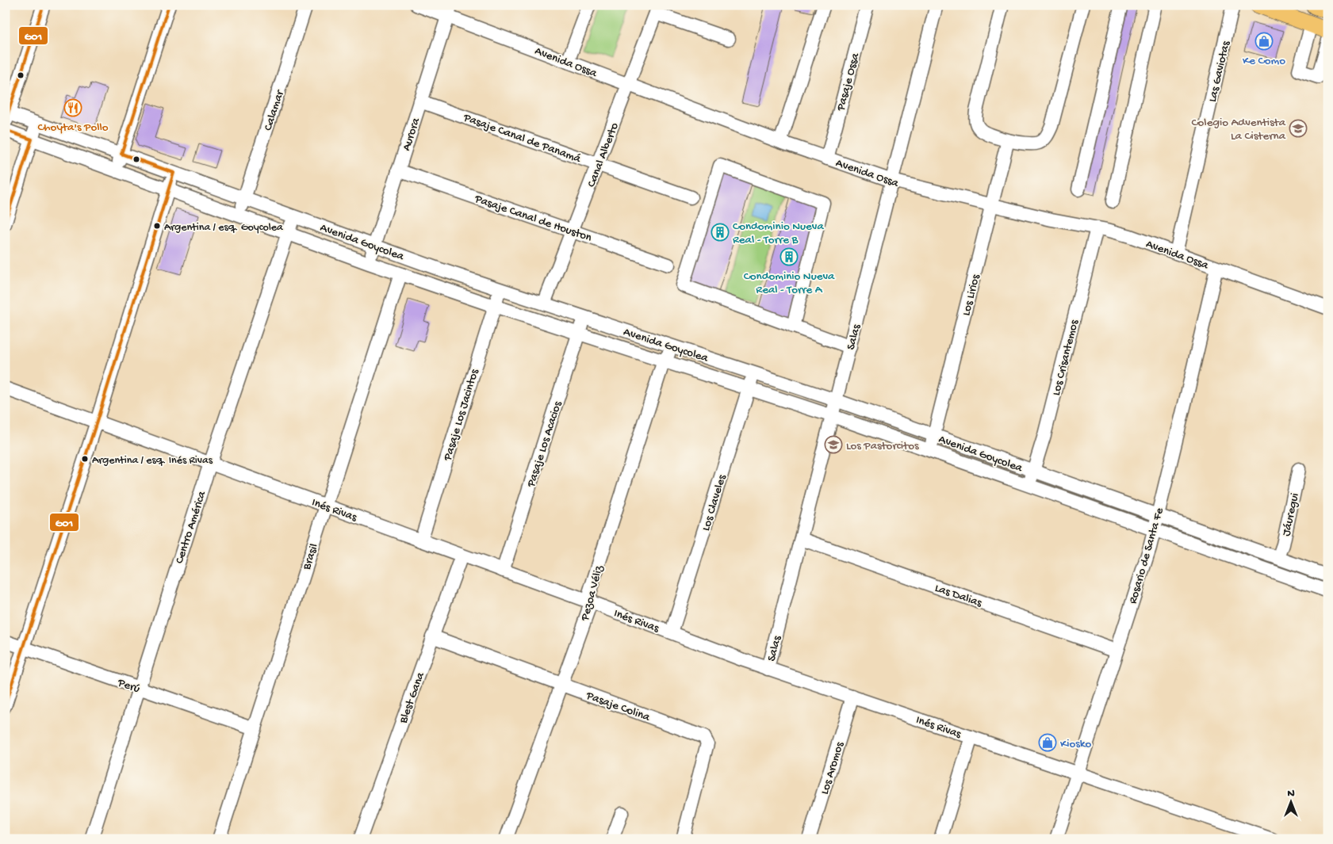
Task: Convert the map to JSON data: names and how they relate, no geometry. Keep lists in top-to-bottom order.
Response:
{
  "streets": {
    "street": [
      "Avenida Ossa",
      "Las Gaviotas",
      "Pasaje Ossa",
      "Calamar",
      "Aurora",
      "Pasaje Canal de Panamá",
      "Canal Alberto",
      "Pasaje Canal de Houston",
      "Avenida Goycolea",
      "Los Lirios",
      "Salas",
      "Los Crisantemos",
      "Pasaje Los Jacintos",
      "Pasaje Los Acacios",
      "Los Claveles",
      "Inés Rivas",
      "Jáuregui",
      "Centro América",
      "Rosario de Santa Fe",
      "Brasil",
      "Pezoa Véliz",
      "Las Dalias",
      "Perú",
      "Blest Gana",
      "Pasaje Colina",
      "Los Aromos"
    ]
  },
  "crossings": [
    ["Avenida Ossa", "Las Gaviotas"],
    ["Avenida Ossa", "Pasaje Ossa"],
    ["Avenida Ossa", "Aurora"],
    ["Avenida Ossa", "Canal Alberto"],
    ["Avenida Ossa", "Los Lirios"],
    ["Avenida Ossa", "Salas"],
    ["Avenida Ossa", "Los Crisantemos"],
    ["Avenida Ossa", "Rosario de Santa Fe"],
    ["Calamar", "Avenida Goycolea"],
    ["Aurora", "Pasaje Canal de Panamá"],
    ["Aurora", "Pasaje Canal de Houston"],
    ["Aurora", "Avenida Goycolea"],
    ["Pasaje Canal de Panamá", "Canal Alberto"],
    ["Canal Alberto", "Pasaje Canal de Houston"],
    ["Canal Alberto", "Avenida Goycolea"],
    ["Avenida Goycolea", "Los Lirios"],
    ["Avenida Goycolea", "Salas"],
    ["Avenida Goycolea", "Los Crisantemos"],
    ["Avenida Goycolea", "Pasaje Los Jacintos"],
    ["Avenida Goycolea", "Pasaje Los Acacios"],
    ["Avenida Goycolea", "Los Claveles"],
    ["Avenida Goycolea", "Jáuregui"],
    ["Avenida Goycolea", "Centro América"],
    ["Avenida Goycolea", "Rosario de Santa Fe"],
    ["Avenida Goycolea", "Brasil"],
    ["Avenida Goycolea", "Pezoa Véliz"],
    ["Salas", "Inés Rivas"],
    ["Salas", "Las Dalias"],
    ["Pasaje Los Jacintos", "Inés Rivas"],
    ["Pasaje Los Acacios", "Inés Rivas"],
    ["Los Claveles", "Inés Rivas"],
    ["Inés Rivas", "Centro América"],
    ["Inés Rivas", "Rosario de Santa Fe"],
    ["Inés Rivas", "Brasil"],
    ["Inés Rivas", "Pezoa Véliz"],
    ["Inés Rivas", "Blest Gana"],
    ["Inés Rivas", "Los Aromos"],
    ["Centro América", "Perú"],
    ["Rosario de Santa Fe", "Las Dalias"],
    ["Brasil", "Perú"],
    ["Pezoa Véliz", "Pasaje Colina"],
    ["Blest Gana", "Pasaje Colina"]
  ],
  "places": {
    "shop": ["Ke Como", "Kiosko"],
    "restaurant": ["Choyta's Pollo"],
    "school or university": ["Colegio Adventista La Cisterna", "Los Pastorcitos"],
    "other": ["Argentina / esq. Goycolea", "Argentina / esq. Inés Rivas"],
    "building": ["Condominio Nueva Real - Torre B", "Condominio Nueva Real - Torre A"]
  },
  "lines": ["transit line G01"],
  "north": "top"
}
